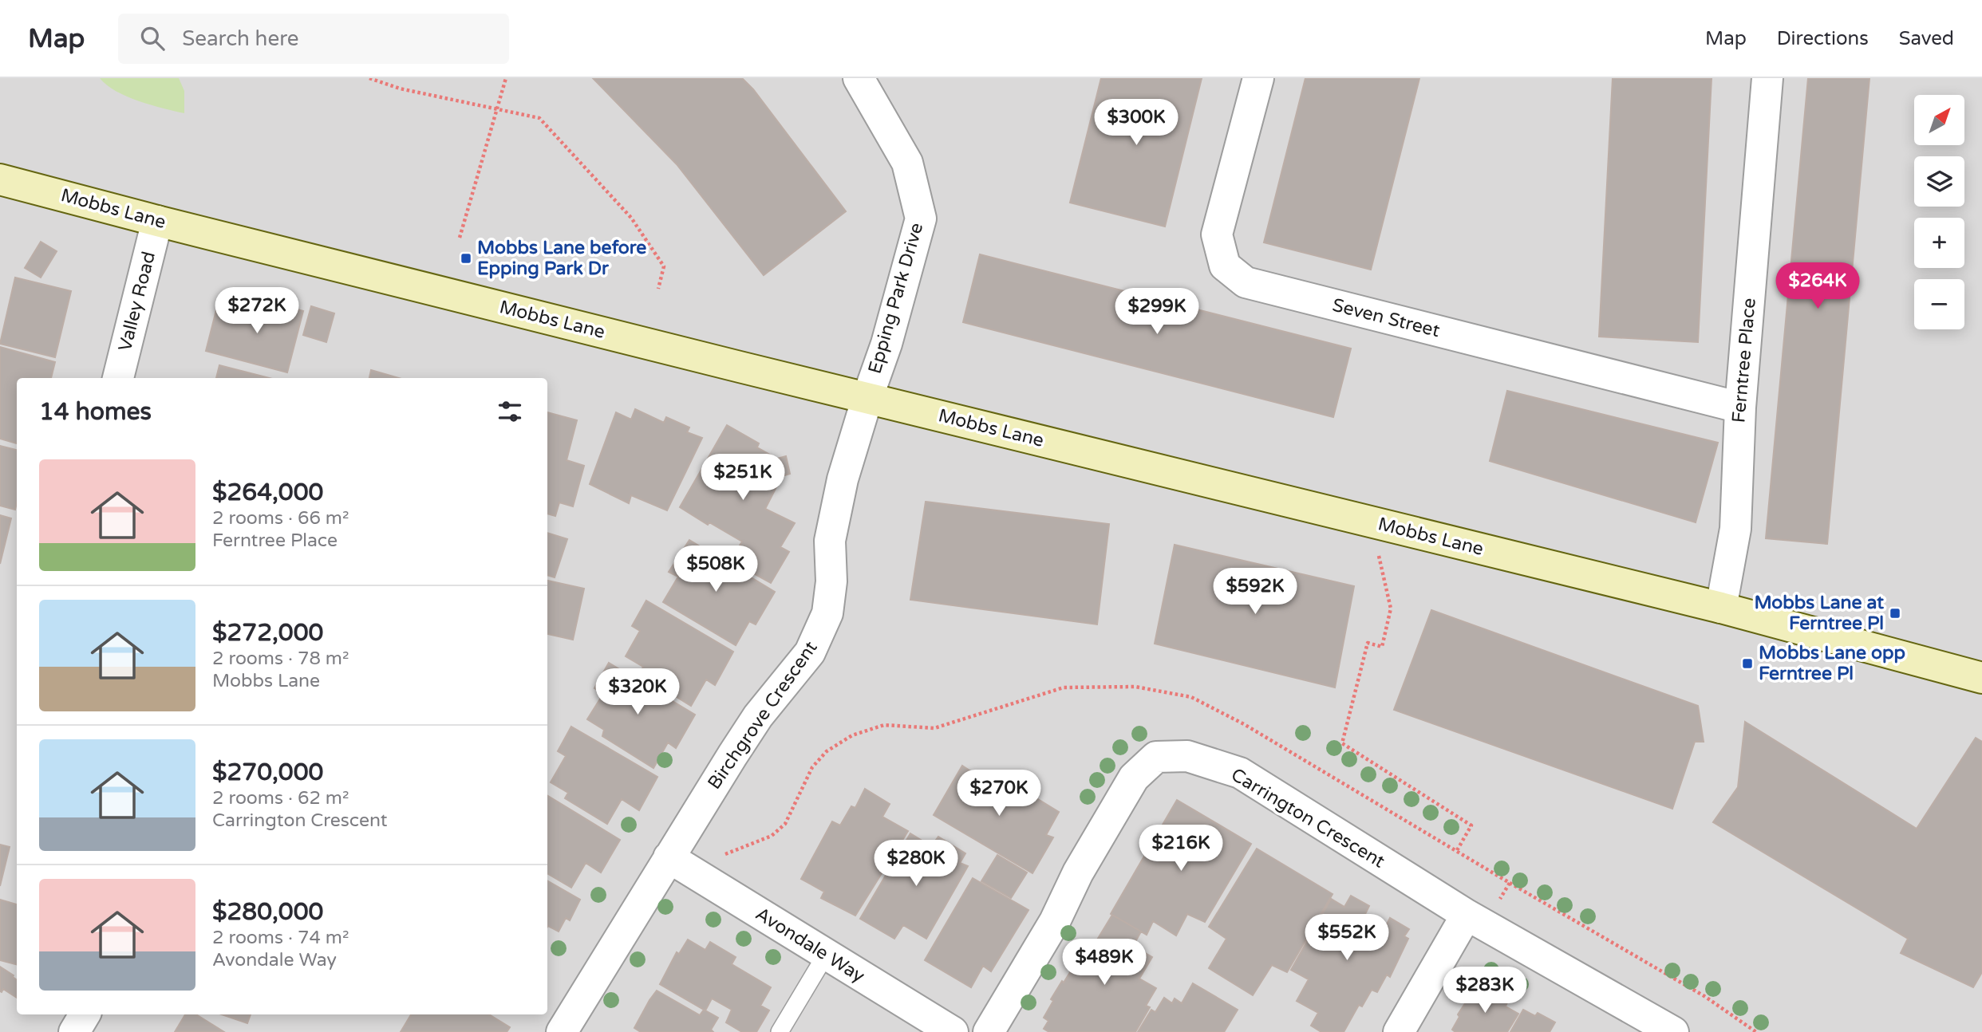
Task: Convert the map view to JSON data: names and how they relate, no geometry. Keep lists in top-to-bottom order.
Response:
{
  "streets": {
    "street": [
      "Mobbs Lane",
      "Epping Park Drive",
      "Valley Road",
      "Seven Street",
      "Ferntree Place",
      "Birchgrove Crescent",
      "Carrington Crescent",
      "Avondale Way"
    ]
  },
  "crossings": [
    ["Mobbs Lane", "Epping Park Drive"],
    ["Mobbs Lane", "Valley Road"],
    ["Mobbs Lane", "Ferntree Place"],
    ["Mobbs Lane", "Birchgrove Crescent"],
    ["Epping Park Drive", "Birchgrove Crescent"],
    ["Seven Street", "Ferntree Place"],
    ["Birchgrove Crescent", "Avondale Way"]
  ],
  "places": {
    "transit": ["Mobbs Lane before Epping Park Dr", "Mobbs Lane at Ferntree Pl", "Mobbs Lane opp Ferntree Pl"]
  },
  "north": "top right",
  "page": {
    "header": "Map",
    "search": "Search here",
    "nav": ["Map", "Directions", "Saved"],
    "map_buttons": ["+", "−"],
    "price": [
      "$300K",
      "$264K",
      "$272K",
      "$299K",
      "$251K",
      "$508K",
      "$592K",
      "$320K",
      "$270K",
      "$216K",
      "$280K",
      "$552K",
      "$489K",
      "$283K"
    ],
    "heading": "14 homes",
    "list": [
      {
        "name": "$264,000",
        "note": "2 rooms · 66 m² · Ferntree Place"
      },
      {
        "name": "$272,000",
        "note": "2 rooms · 78 m² · Mobbs Lane"
      },
      {
        "name": "$270,000",
        "note": "2 rooms · 62 m² · Carrington Crescent"
      },
      {
        "name": "$280,000",
        "note": "2 rooms · 74 m² · Avondale Way"
      }
    ]
  }
}
